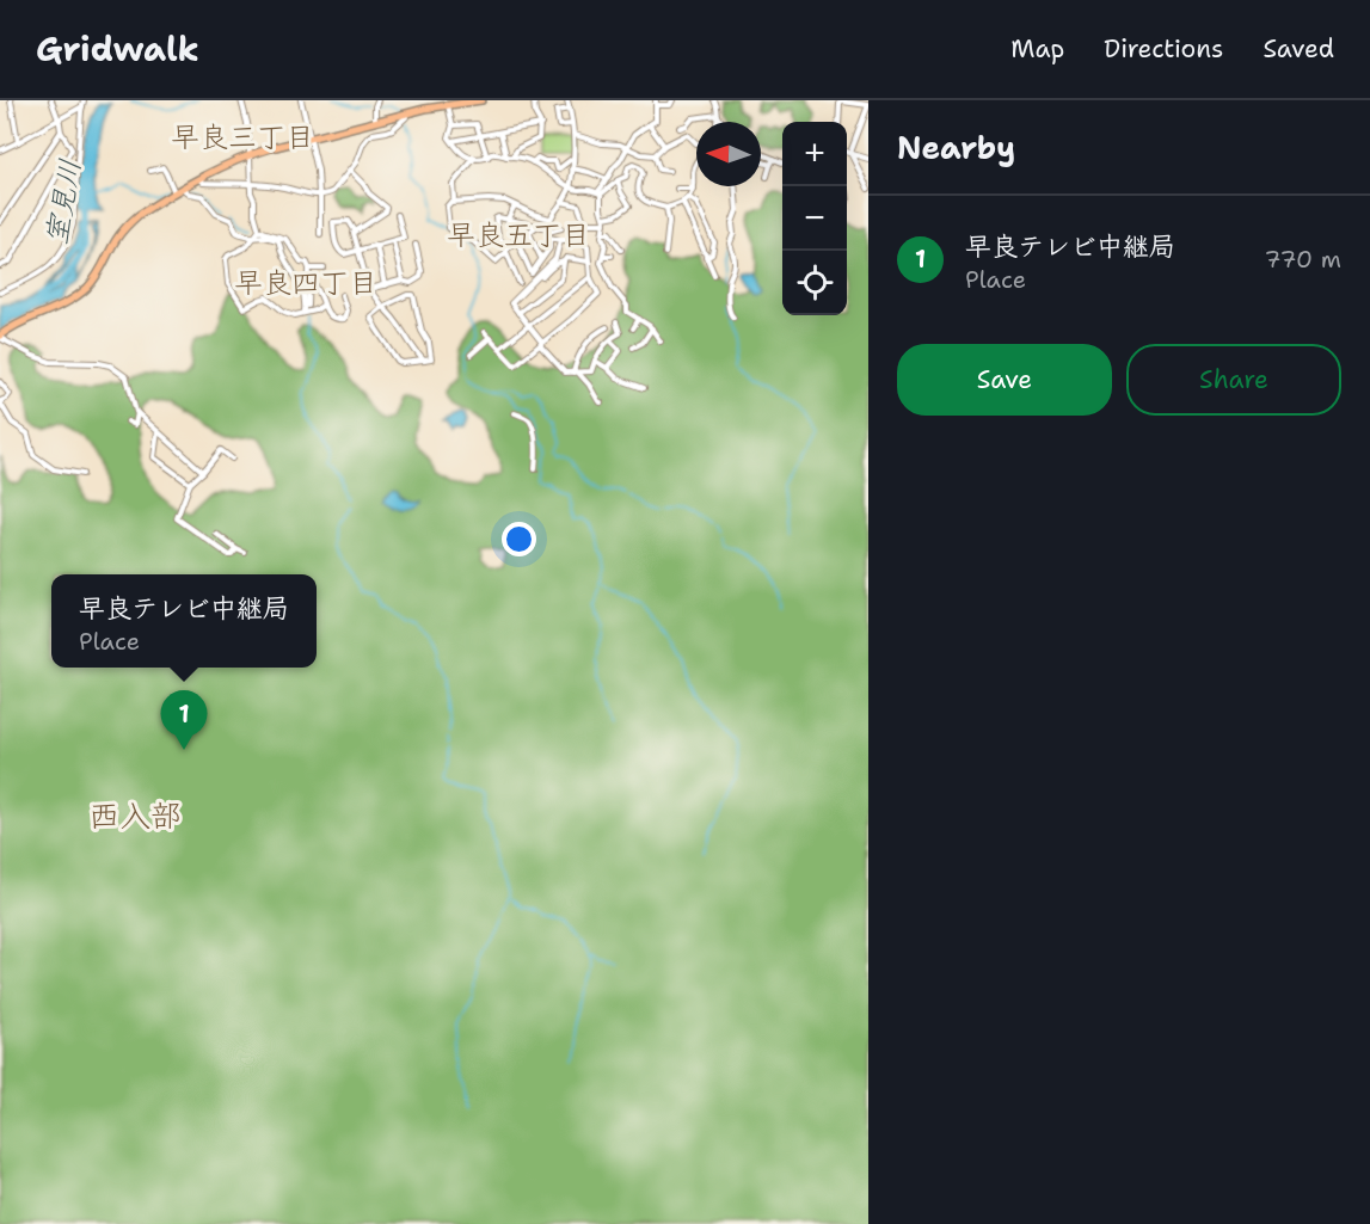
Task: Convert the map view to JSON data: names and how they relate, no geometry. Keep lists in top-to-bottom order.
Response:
{
  "districts": [
    "早良三丁目",
    "早良五丁目",
    "早良四丁目",
    "西入部"
  ],
  "water": ["室見川"],
  "north": "left",
  "page": {
    "header": "Gridwalk",
    "nav": ["Map", "Directions", "Saved"],
    "heading": "Nearby",
    "map_buttons": ["+", "−"],
    "list": [
      {
        "mark": "1",
        "name": "早良テレビ中継局",
        "note": "Place",
        "value": "770 m"
      }
    ],
    "buttons": ["Save", "Share"],
    "popup": ["早良テレビ中継局", "Place"],
    "pins": "1"
  }
}
